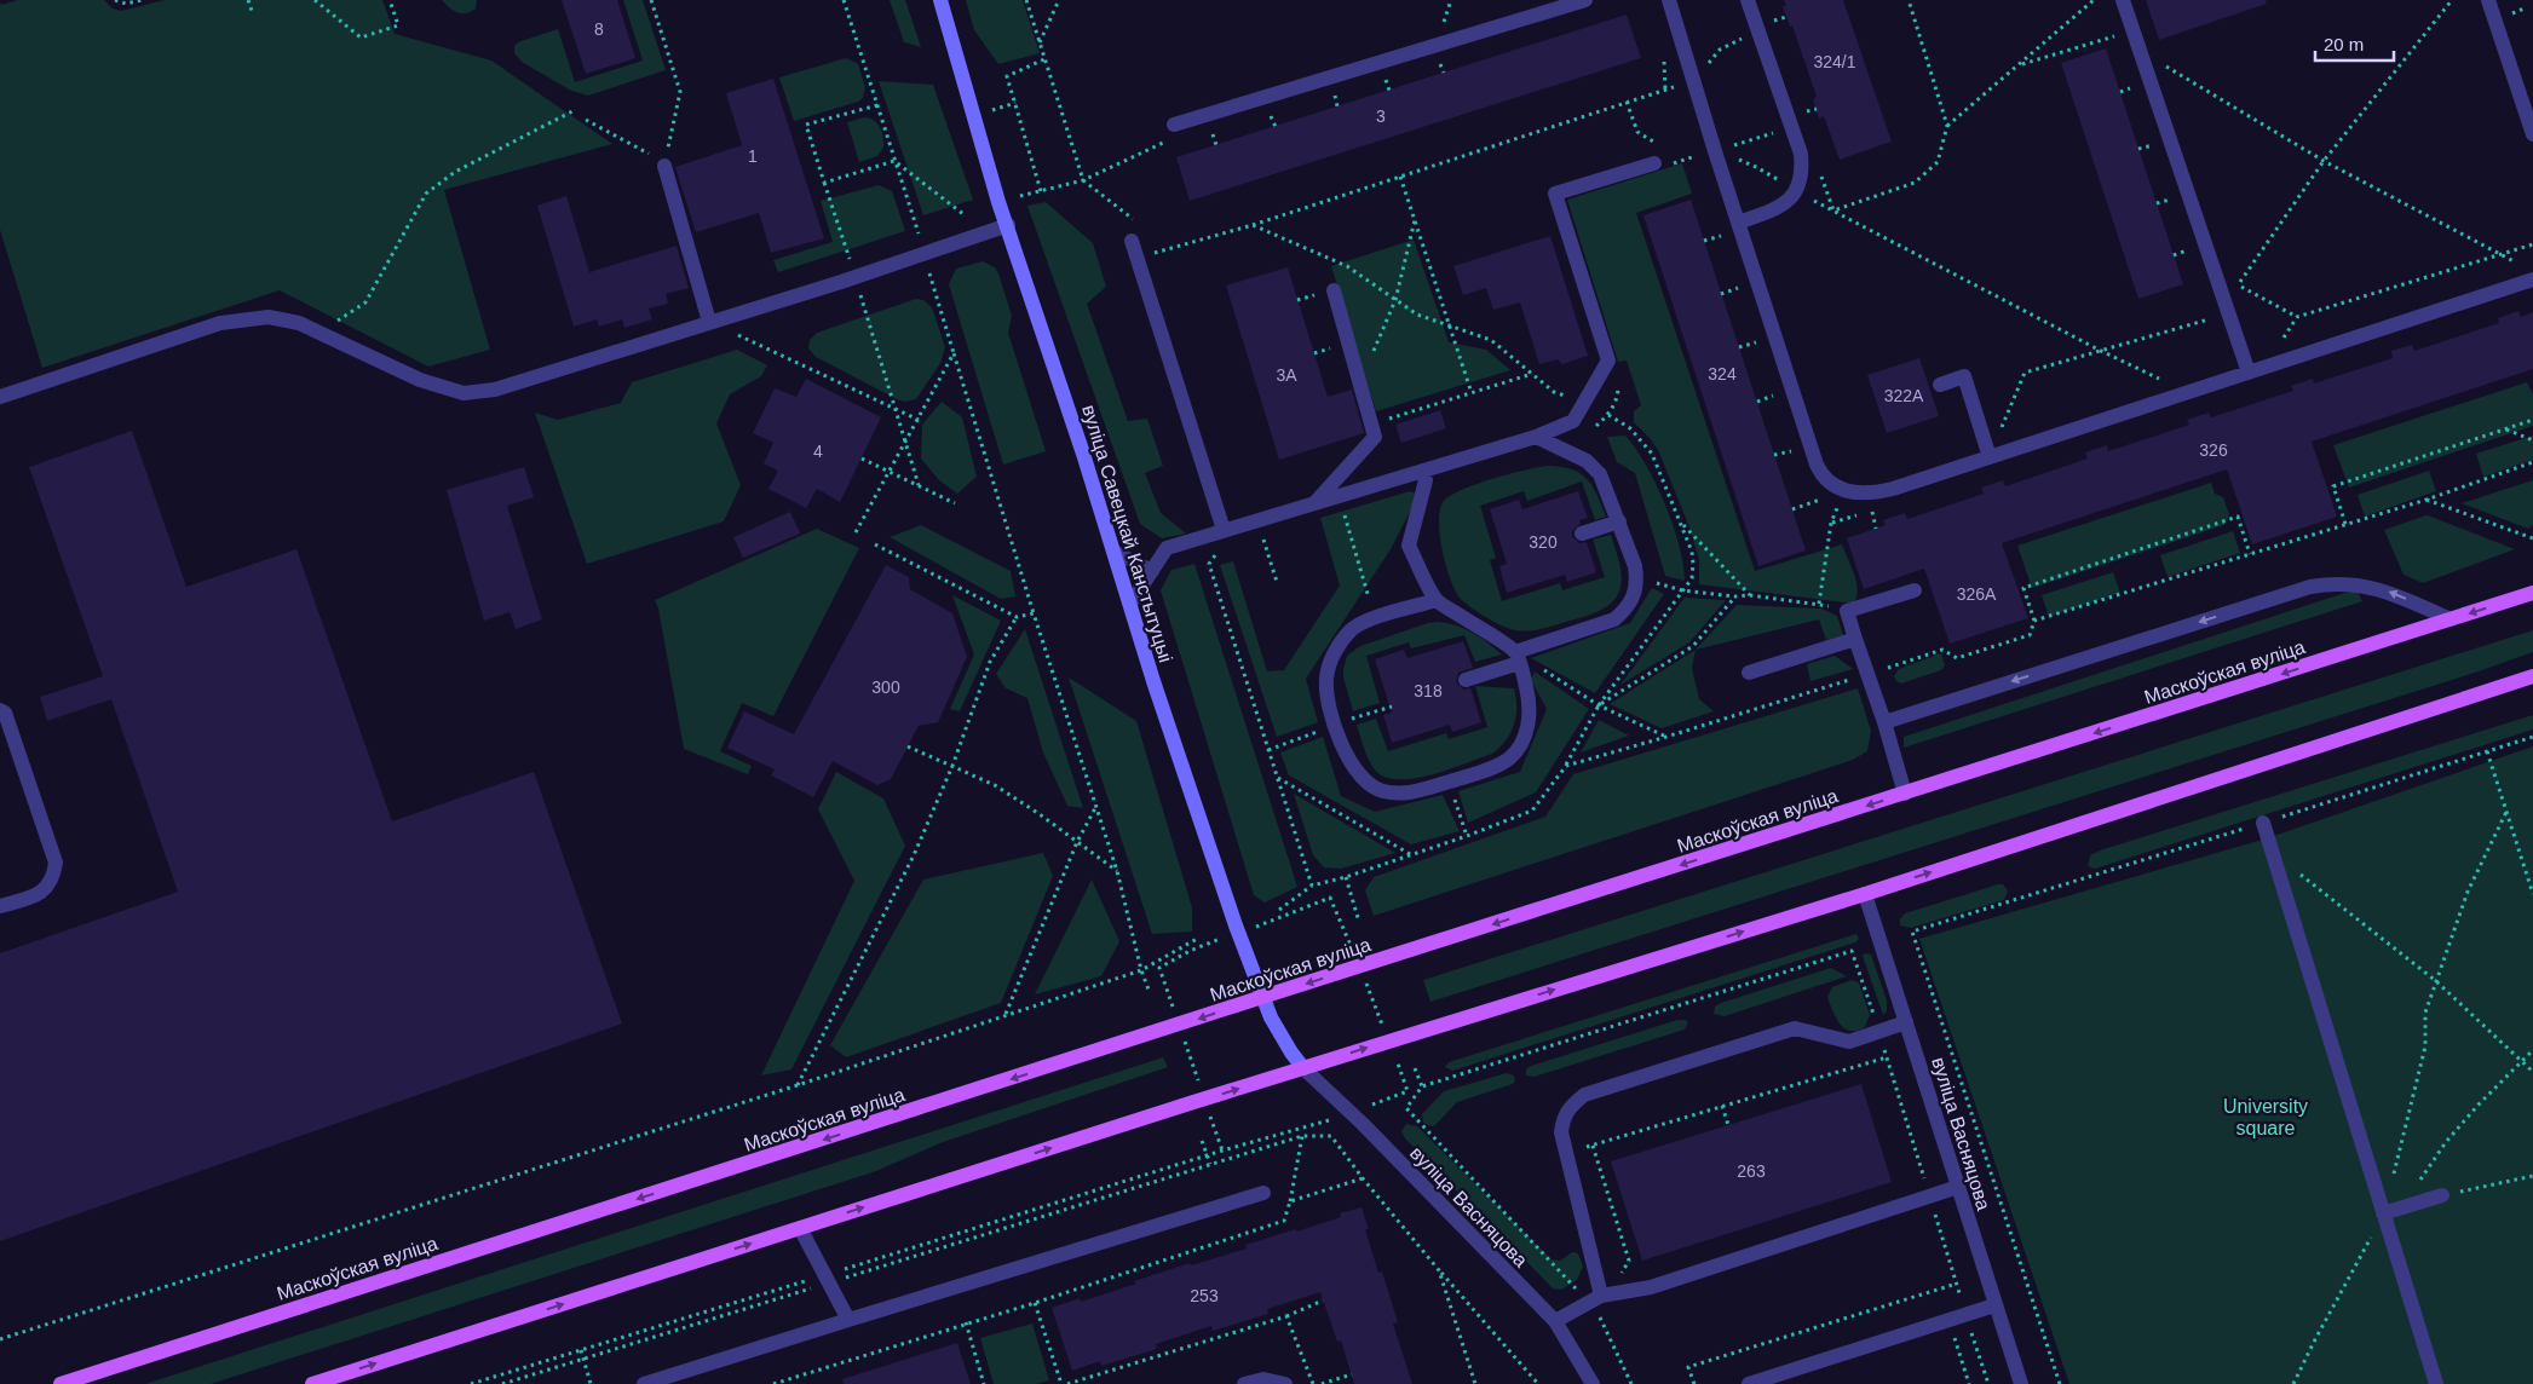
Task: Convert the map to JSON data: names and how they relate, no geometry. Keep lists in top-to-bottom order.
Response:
{
  "streets": {
    "main road": ["вуліца Савецкай Канстытуцыі", "Маскоўская вуліца"],
    "street": ["вуліца Васняцова"]
  },
  "crossings": [
    ["вуліца Савецкай Канстытуцыі", "Маскоўская вуліца"],
    ["вуліца Савецкай Канстытуцыі", "вуліца Васняцова"]
  ],
  "parks": ["University square"],
  "house_numbers": [
    "8",
    "324/1",
    "3",
    "1",
    "324",
    "3А",
    "322А",
    "326",
    "4",
    "320",
    "326А",
    "300",
    "318",
    "263",
    "253"
  ],
  "scale_bar": "20 m"
}
